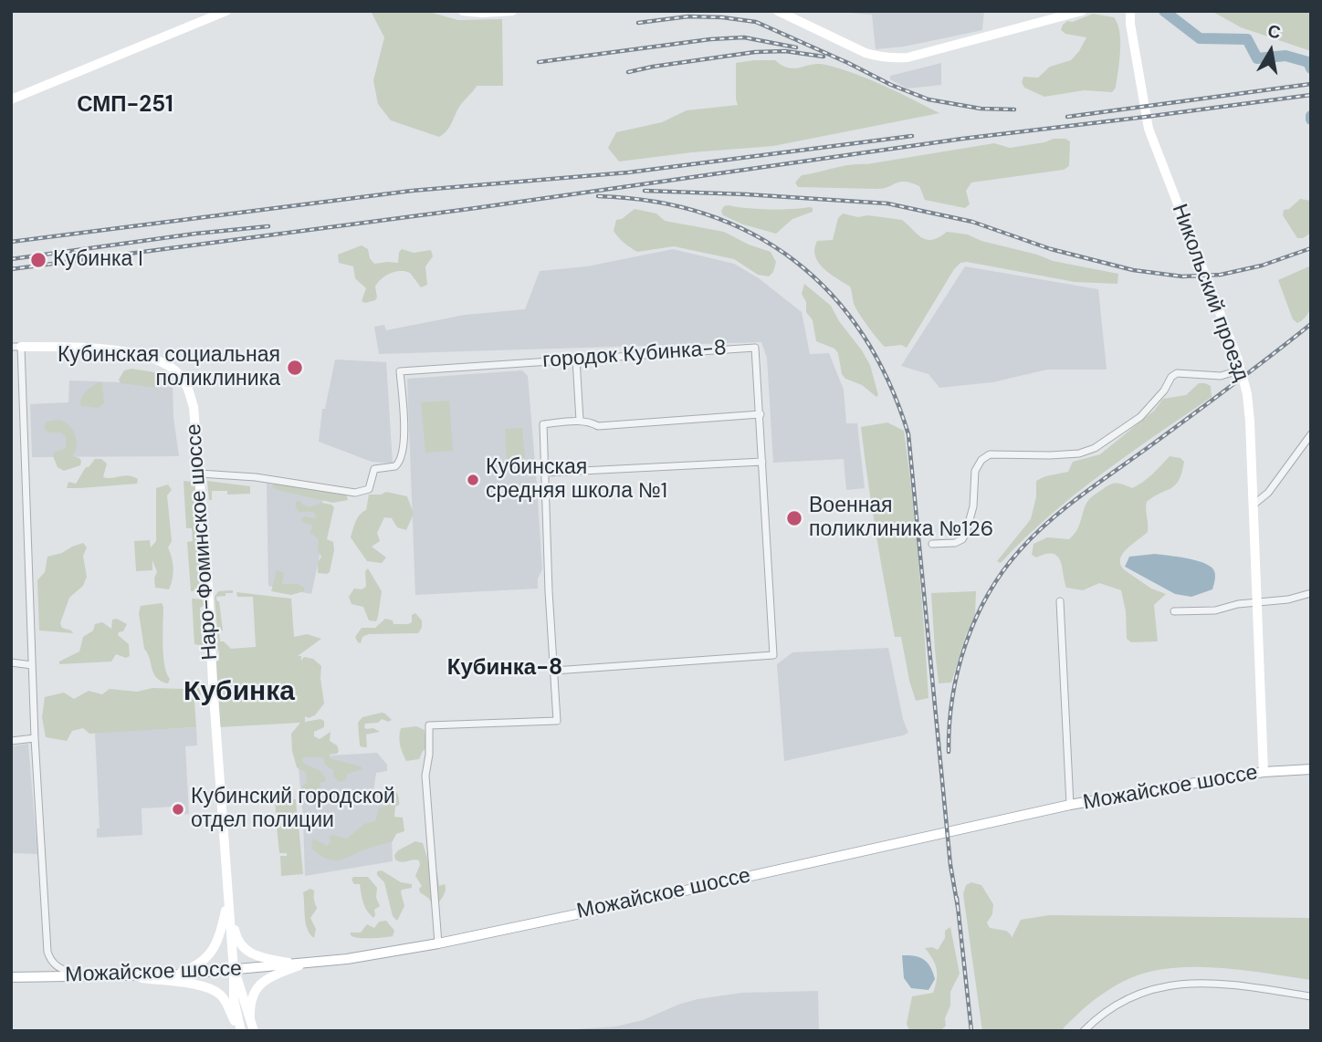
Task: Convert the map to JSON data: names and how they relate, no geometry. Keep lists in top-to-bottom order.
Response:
{
  "streets": {
    "main road": ["Можайское шоссе"],
    "street": ["Никольский проезд", "городок Кубинка-8", "Наро-Фоминское шоссе"]
  },
  "crossings": [
    ["Никольский проезд", "Можайское шоссе"],
    ["городок Кубинка-8", "Наро-Фоминское шоссе"],
    ["Наро-Фоминское шоссе", "Можайское шоссе"]
  ],
  "districts": ["СМП-251", "Кубинка-8", "Кубинка"],
  "places": [
    "Кубинка I",
    "Кубинская социальная поликлиника",
    "Кубинская средняя школа №1",
    "Военная поликлиника №126",
    "Кубинский городской отдел полиции"
  ],
  "north": "top"
}
